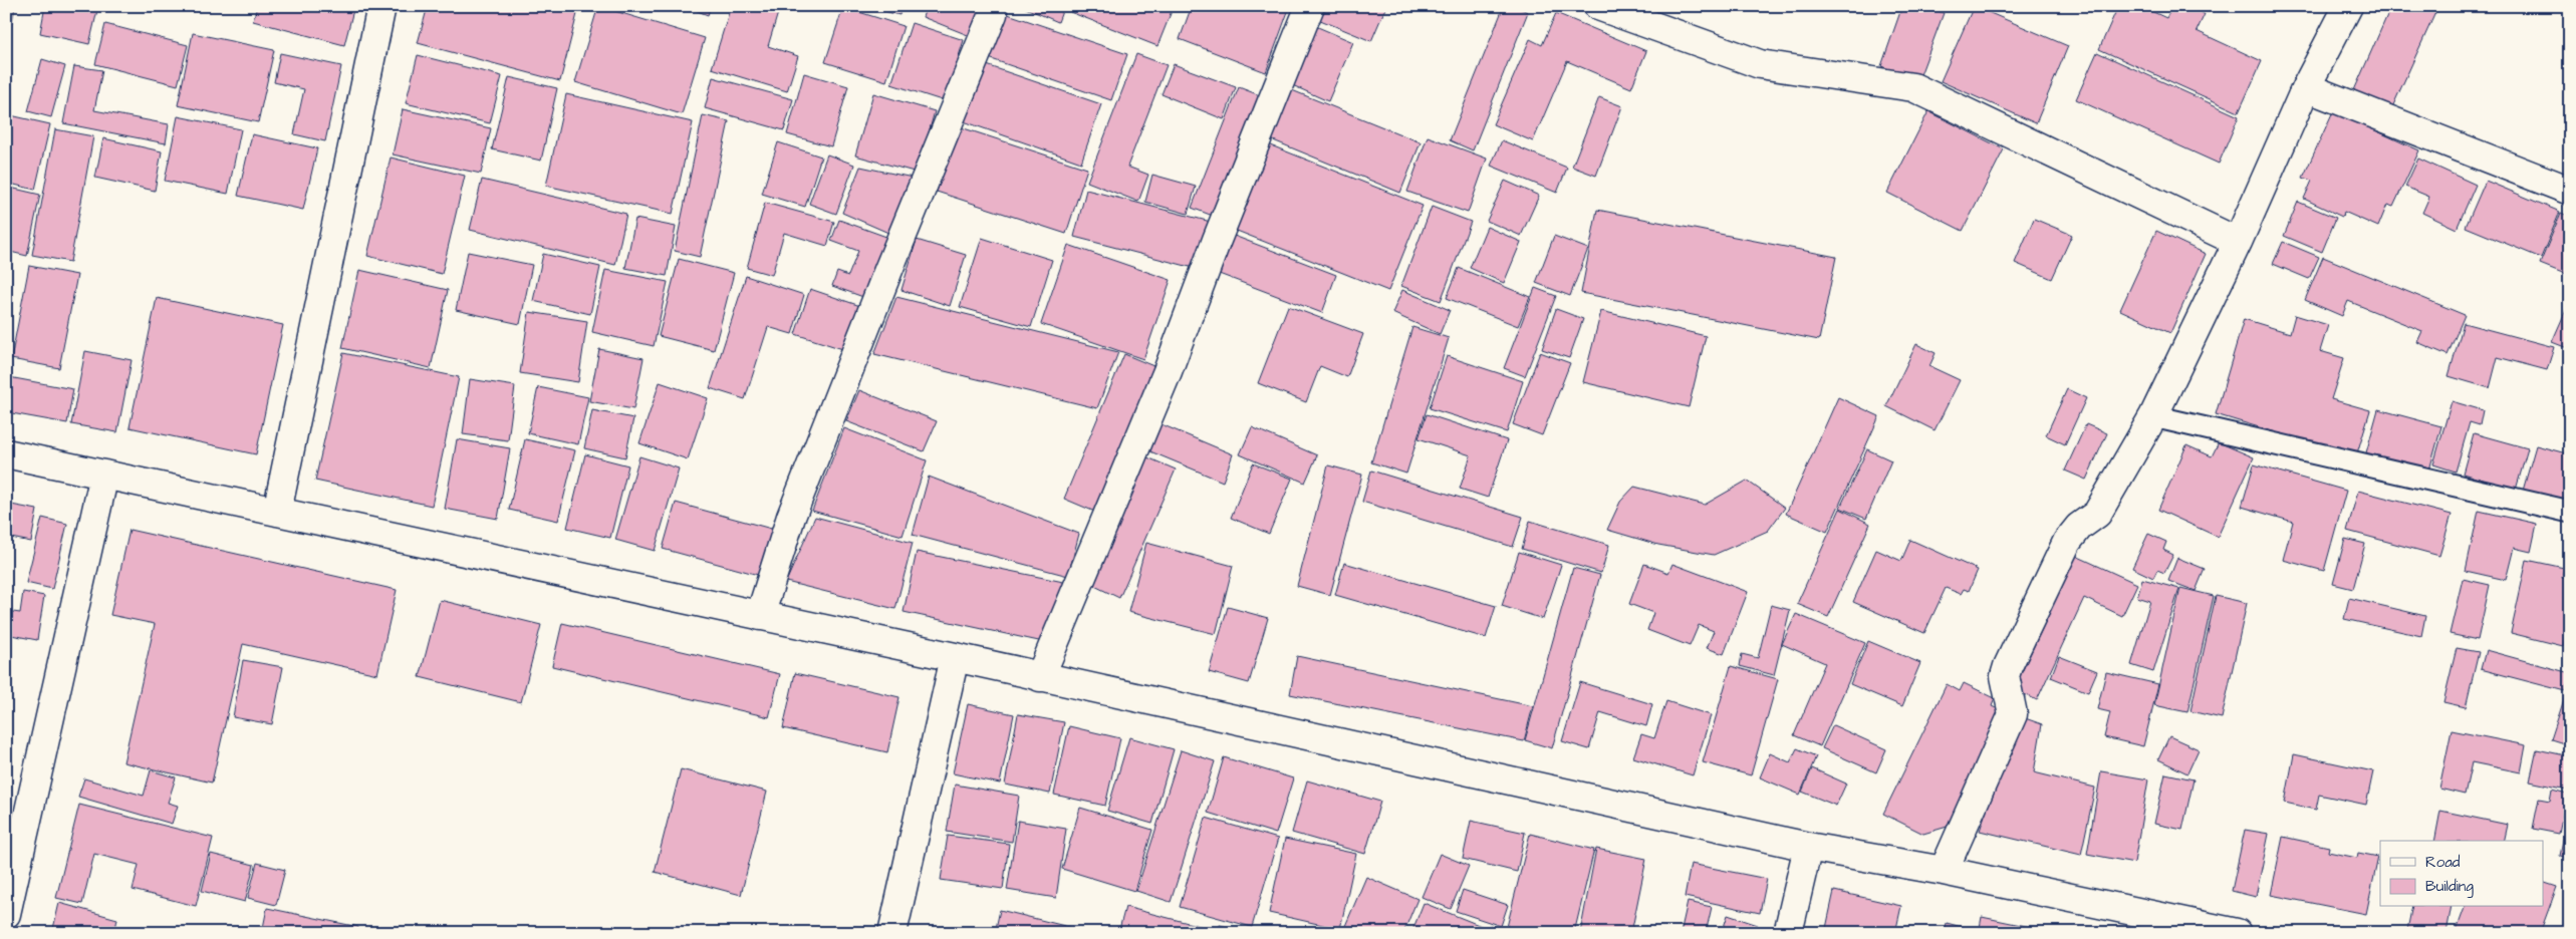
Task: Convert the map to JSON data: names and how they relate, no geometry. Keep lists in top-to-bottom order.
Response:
{
  "legend": ["Road", "Building"]
}
